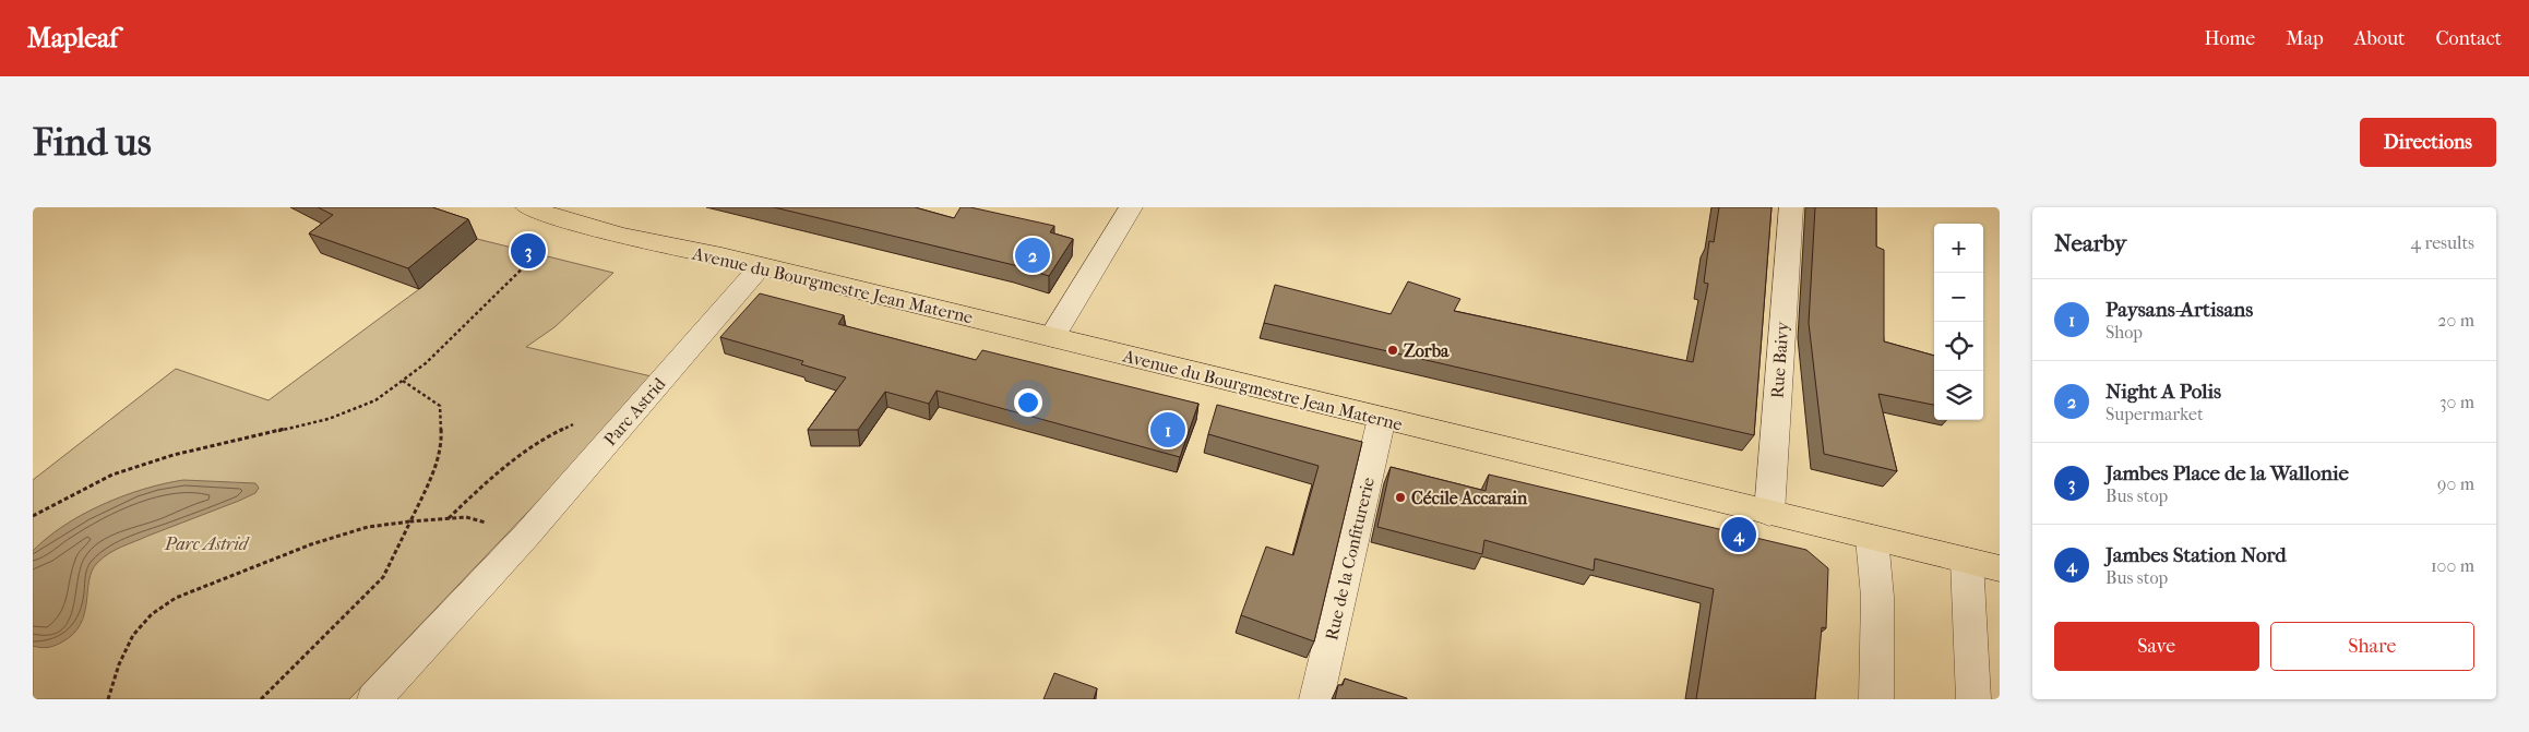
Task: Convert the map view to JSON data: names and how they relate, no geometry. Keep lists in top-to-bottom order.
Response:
{
  "streets": {
    "main road": ["Avenue du Bourgmestre Jean Materne"],
    "street": ["Rue Baivy", "Parc Astrid", "Rue de la Confiturerie"]
  },
  "crossings": [
    ["Avenue du Bourgmestre Jean Materne", "Rue Baivy"],
    ["Avenue du Bourgmestre Jean Materne", "Parc Astrid"],
    ["Avenue du Bourgmestre Jean Materne", "Rue de la Confiturerie"]
  ],
  "parks": ["Parc Astrid"],
  "places": ["Zorba", "Cécile Accarain"],
  "page": {
    "header": "Mapleaf",
    "nav": [
      "Home",
      "Map",
      "About",
      "Contact"
    ],
    "buttons": [
      "Directions",
      ["Save", "Share"]
    ],
    "title": "Find us",
    "heading": ["Nearby", "4 results"],
    "map_buttons": ["+", "−"],
    "pins": [
      "3",
      "2",
      "1",
      "4"
    ],
    "list": [
      {
        "mark": "1",
        "name": "Paysans-Artisans",
        "note": "Shop",
        "value": "20 m"
      },
      {
        "mark": "2",
        "name": "Night A Polis",
        "note": "Supermarket",
        "value": "30 m"
      },
      {
        "mark": "3",
        "name": "Jambes Place de la Wallonie",
        "note": "Bus stop",
        "value": "90 m"
      },
      {
        "mark": "4",
        "name": "Jambes Station Nord",
        "note": "Bus stop",
        "value": "100 m"
      }
    ]
  }
}
